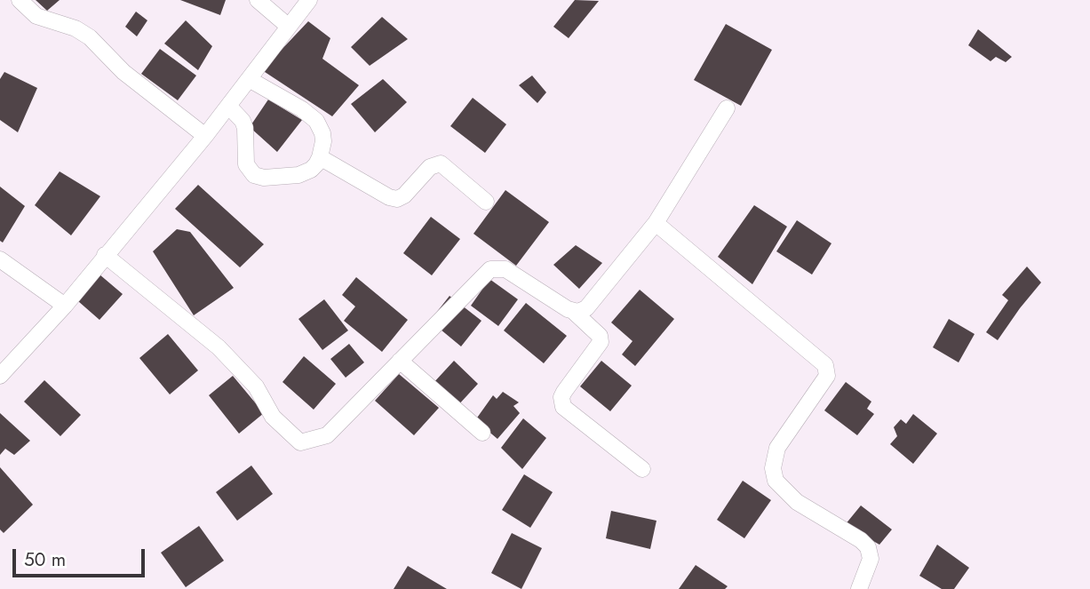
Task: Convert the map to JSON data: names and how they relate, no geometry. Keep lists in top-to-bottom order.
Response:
{
  "scale_bar": "50 m"
}
